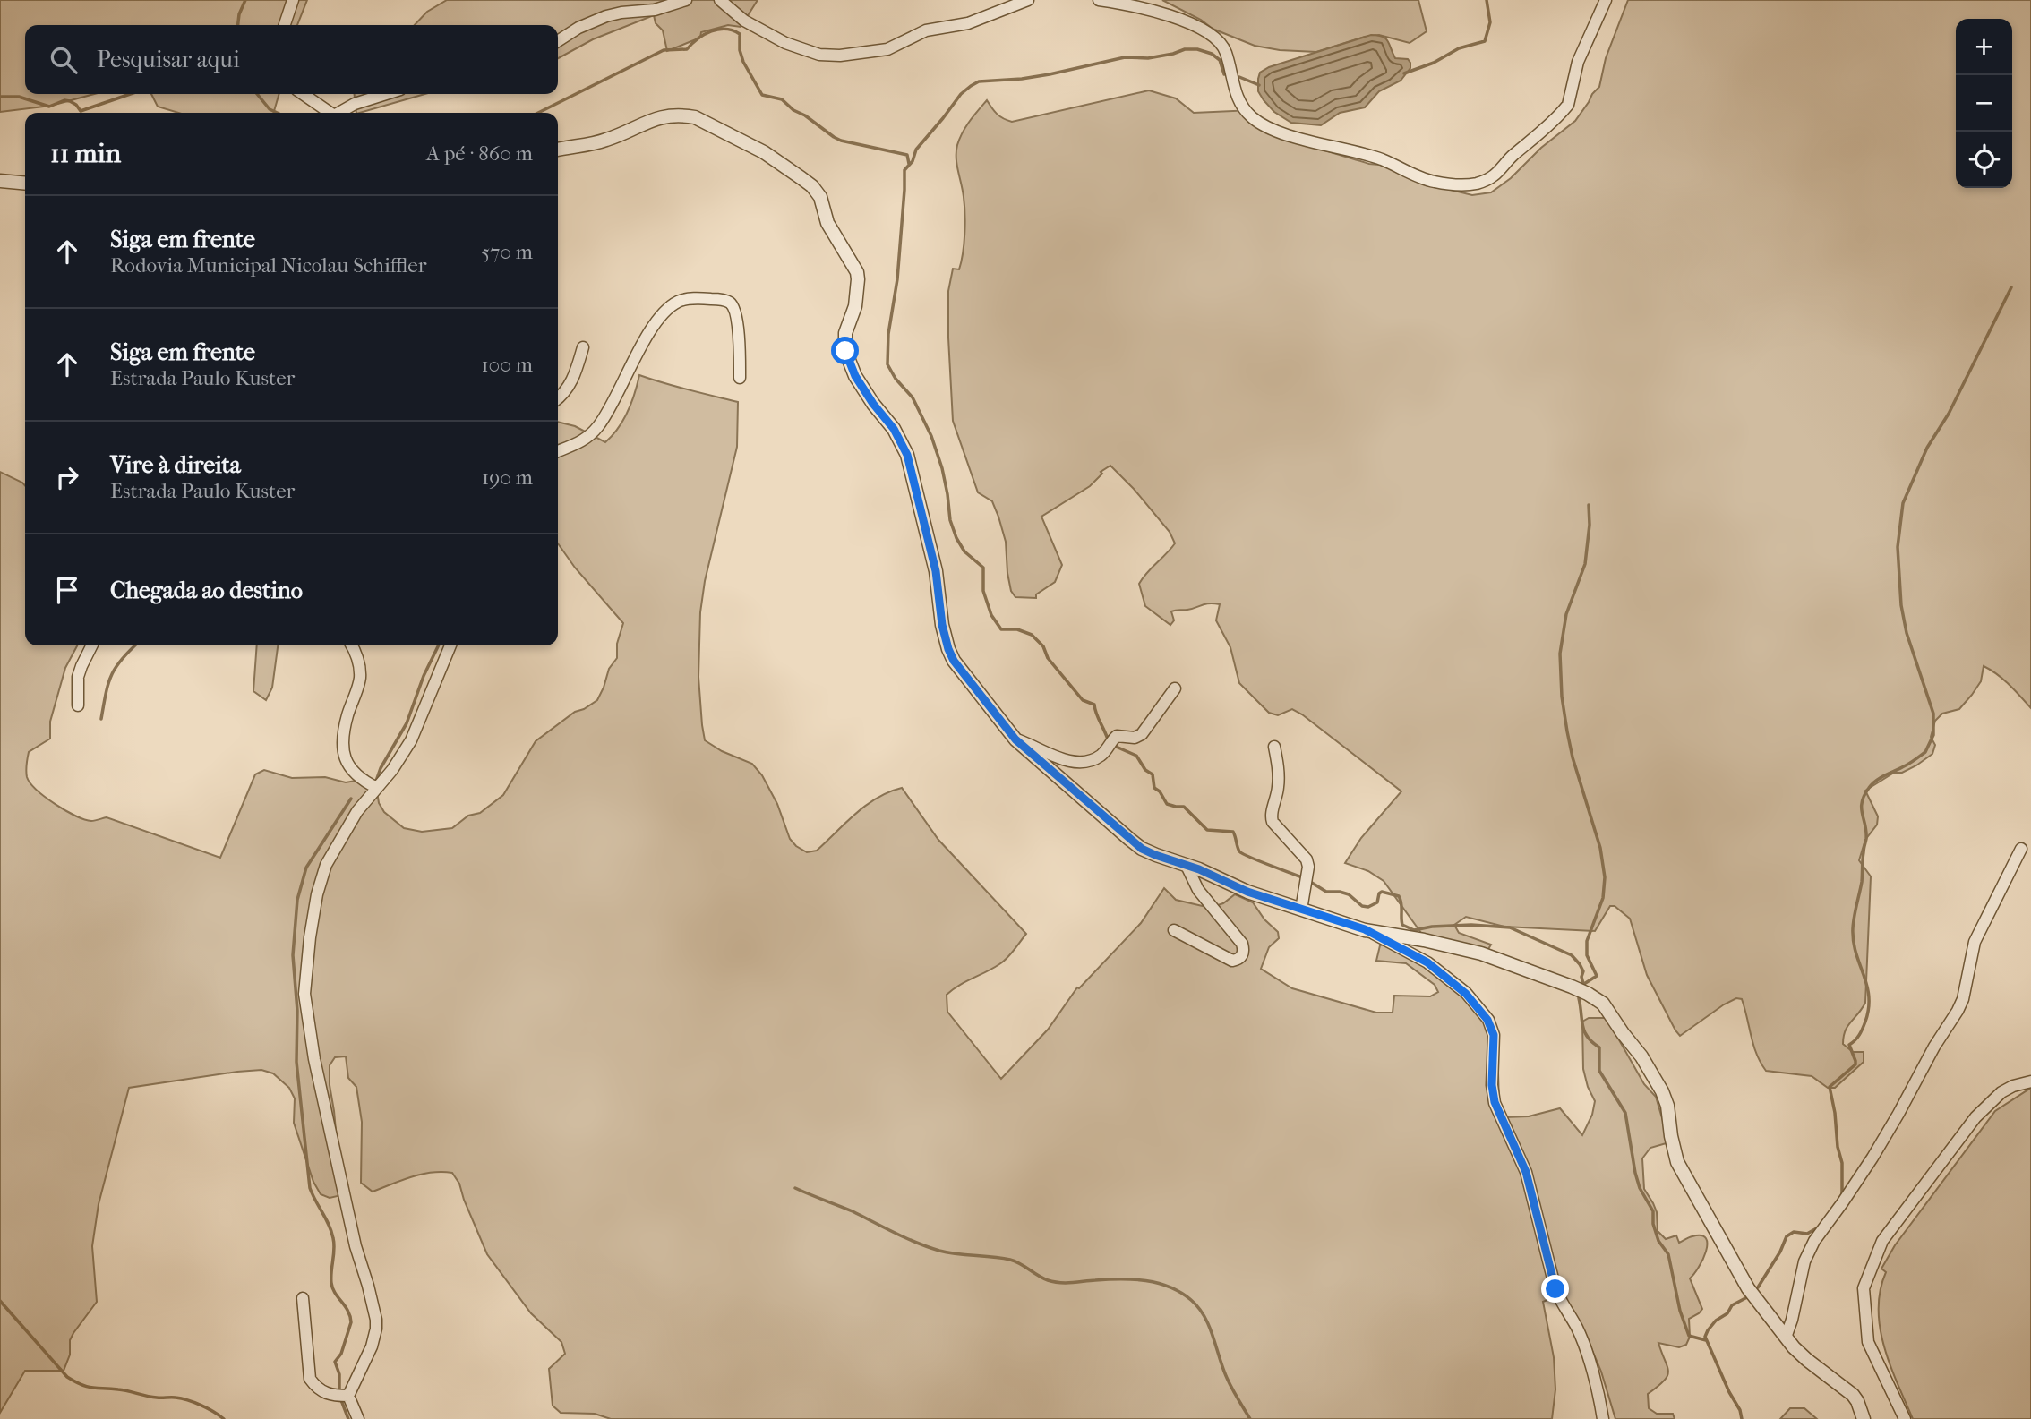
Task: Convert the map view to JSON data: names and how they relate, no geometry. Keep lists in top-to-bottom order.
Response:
{
  "page": {
    "map_buttons": ["+", "−"],
    "search": "Pesquisar aqui",
    "heading": ["11 min", "A pé · 860 m"],
    "list": [
      ["Siga em frente", "Rodovia Municipal Nicolau Schiffler", "570 m"],
      ["Siga em frente", "Estrada Paulo Kuster", "100 m"],
      ["Vire à direita", "Estrada Paulo Kuster", "190 m"],
      "Chegada ao destino"
    ]
  }
}
